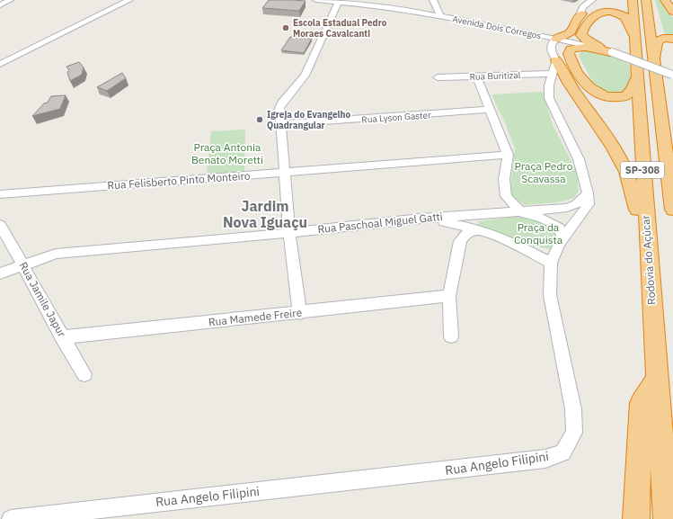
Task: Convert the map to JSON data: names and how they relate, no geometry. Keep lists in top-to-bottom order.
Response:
{
  "streets": {
    "highway": ["SP-308", "Rodovia do Açúcar"],
    "street": [
      "Avenida Dois Córregos",
      "Rua Buritizal",
      "Rua Lyson Gaster",
      "Rua Felisberto Pinto Monteiro",
      "Rua Paschoal Miguel Gatti",
      "Rua Jamile Japur",
      "Rua Mamede Freire",
      "Rua Angelo Filipini"
    ]
  },
  "crossings": [
    ["Avenida Dois Córregos", "Rua Angelo Filipini"],
    ["Rua Buritizal", "Rua Angelo Filipini"],
    ["Rua Paschoal Miguel Gatti", "Rua Jamile Japur"],
    ["Rua Paschoal Miguel Gatti", "Rua Angelo Filipini"],
    ["Rua Jamile Japur", "Rua Mamede Freire"]
  ],
  "districts": ["Jardim Nova Iguaçu"],
  "parks": ["Praça Antonia Benato Moretti", "Praça Pedro Scavassa", "Praça da Conquista"],
  "places": ["Escola Estadual Pedro Moraes Cavalcanti", "Igreja do Evangelho Quadrangular"]
}
